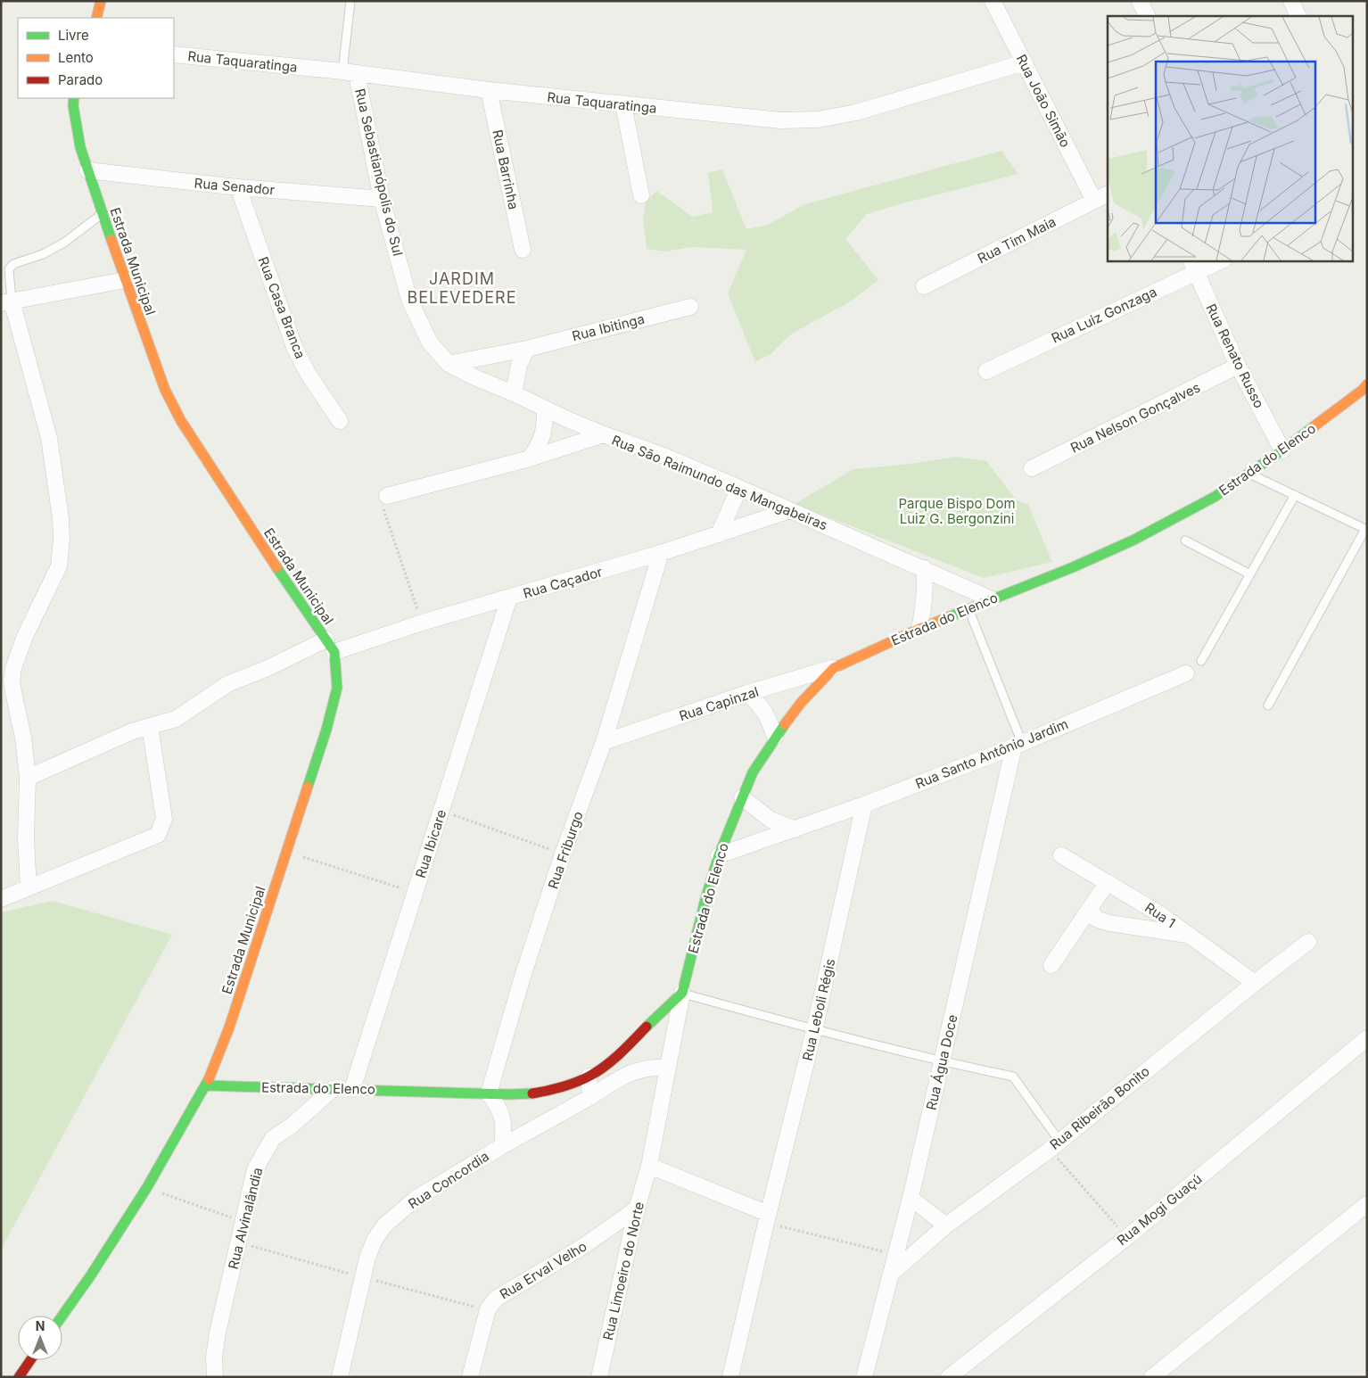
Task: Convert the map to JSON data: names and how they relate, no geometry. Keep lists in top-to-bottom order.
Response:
{
  "streets": {
    "street": [
      "Rua Taquaratinga",
      "Rua João Simão",
      "Rua Barrinha",
      "Rua Sebastianópolis do Sul",
      "Rua Senador",
      "Rua Tim Maia",
      "Estrada Municipal",
      "Rua Casa Branca",
      "Rua Luiz Gonzaga",
      "Rua Ibitinga",
      "Rua Renato Russo",
      "Rua Nelson Gonçalves",
      "Estrada do Elenco",
      "Rua São Raimundo das Mangabeiras",
      "Rua Caçador",
      "Rua Capinzal",
      "Rua Santo Antônio Jardim",
      "Rua Ibicare",
      "Rua Friburgo",
      "Rua 1",
      "Rua Leboli Régis",
      "Rua Água Doce",
      "Rua Ribeirão Bonito",
      "Rua Concordia",
      "Rua Mogi Guaçú",
      "Rua Alvinalândia",
      "Rua Erval Velho",
      "Rua Limoeiro do Norte"
    ]
  },
  "crossings": [
    ["Rua Taquaratinga", "Rua João Simão"],
    ["Rua Taquaratinga", "Rua Barrinha"],
    ["Rua Taquaratinga", "Rua Sebastianópolis do Sul"],
    ["Rua João Simão", "Rua Tim Maia"],
    ["Rua Sebastianópolis do Sul", "Rua Senador"],
    ["Rua Sebastianópolis do Sul", "Rua Ibitinga"],
    ["Rua Sebastianópolis do Sul", "Rua São Raimundo das Mangabeiras"],
    ["Rua Senador", "Estrada Municipal"],
    ["Rua Senador", "Rua Casa Branca"],
    ["Estrada Municipal", "Estrada do Elenco"],
    ["Estrada Municipal", "Rua Caçador"],
    ["Rua Luiz Gonzaga", "Rua Renato Russo"],
    ["Rua Ibitinga", "Rua São Raimundo das Mangabeiras"],
    ["Rua Renato Russo", "Rua Nelson Gonçalves"],
    ["Rua Renato Russo", "Estrada do Elenco"],
    ["Estrada do Elenco", "Rua São Raimundo das Mangabeiras"],
    ["Estrada do Elenco", "Rua Capinzal"],
    ["Estrada do Elenco", "Rua Santo Antônio Jardim"],
    ["Estrada do Elenco", "Rua Ibicare"],
    ["Estrada do Elenco", "Rua Friburgo"],
    ["Estrada do Elenco", "Rua Alvinalândia"],
    ["Estrada do Elenco", "Rua Limoeiro do Norte"],
    ["Rua São Raimundo das Mangabeiras", "Rua Caçador"],
    ["Rua Caçador", "Rua Ibicare"],
    ["Rua Caçador", "Rua Friburgo"],
    ["Rua Capinzal", "Rua Friburgo"],
    ["Rua Santo Antônio Jardim", "Rua Leboli Régis"],
    ["Rua Santo Antônio Jardim", "Rua Água Doce"],
    ["Rua 1", "Rua Ribeirão Bonito"],
    ["Rua Água Doce", "Rua Ribeirão Bonito"],
    ["Rua Erval Velho", "Rua Limoeiro do Norte"]
  ],
  "districts": ["JARDIM BELEVEDERE"],
  "parks": ["Parque Bispo Dom Luiz G. Bergonzini"],
  "legend": ["Livre", "Lento", "Parado"],
  "north": "top"
}
